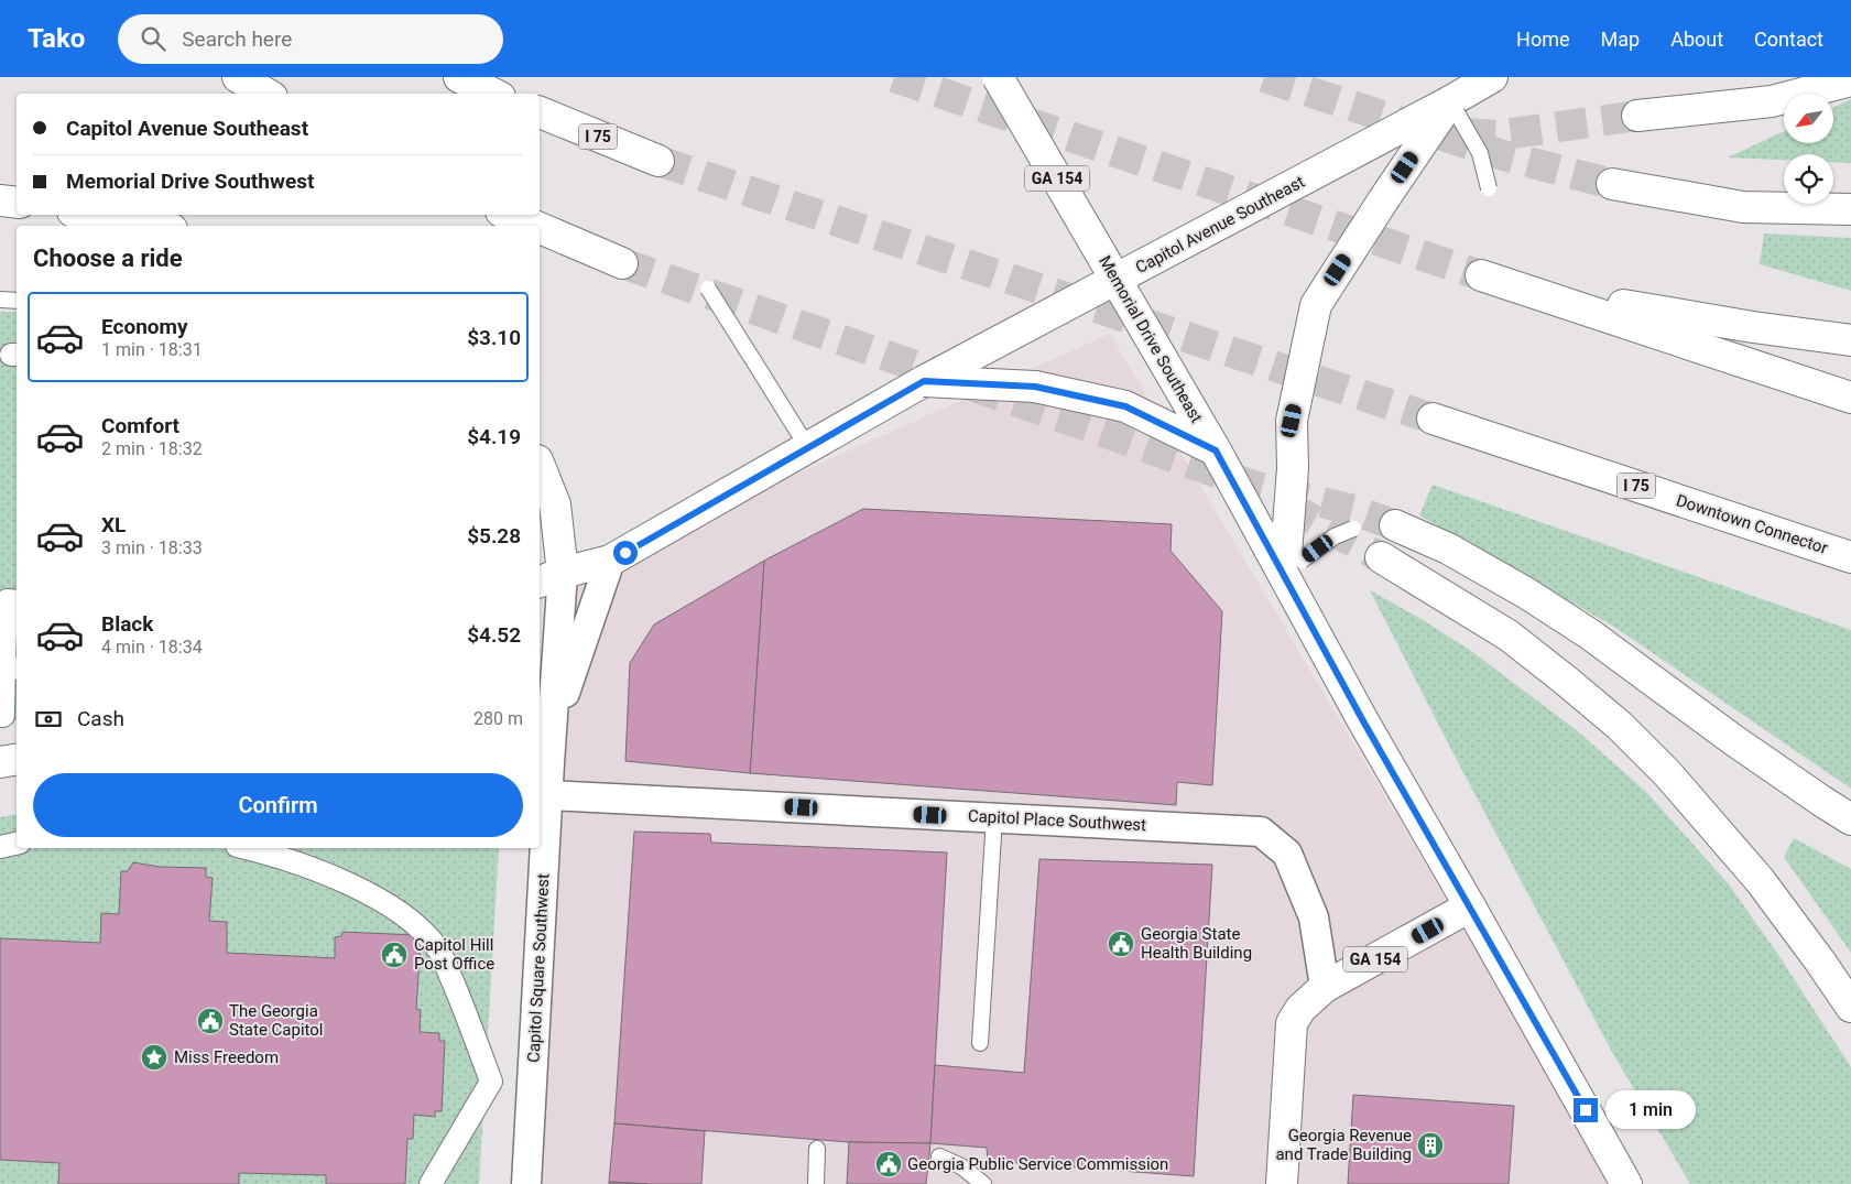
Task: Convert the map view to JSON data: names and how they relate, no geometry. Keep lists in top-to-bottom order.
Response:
{
  "streets": {
    "main road": [
      "I 75",
      "GA 154",
      "Capitol Avenue Southeast",
      "Memorial Drive Southeast",
      "Downtown Connector",
      "Capitol Square Southwest"
    ],
    "street": ["Capitol Place Southwest"]
  },
  "crossings": [
    ["GA 154", "Memorial Drive Southeast"],
    ["GA 154", "Capitol Place Southwest"],
    ["Capitol Avenue Southeast", "Memorial Drive Southeast"],
    ["Capitol Avenue Southeast", "Capitol Square Southwest"],
    ["Capitol Place Southwest", "Capitol Square Southwest"]
  ],
  "places": {
    "public building": [
      "Georgia State Health Building",
      "Capitol Hill Post Office",
      "The Georgia State Capitol",
      "Georgia Public Service Commission"
    ],
    "place": ["Miss Freedom"],
    "building": ["Georgia Revenue and Trade Building"]
  },
  "north": "bottom left",
  "page": {
    "header": "Tako",
    "search": "Search here",
    "nav": [
      "Home",
      "Map",
      "About",
      "Contact"
    ],
    "banner": ["Capitol Avenue Southeast", "Memorial Drive Southwest"],
    "heading": "Choose a ride",
    "list": [
      {
        "name": "Economy",
        "note": "1 min · 18:31",
        "value": "$3.10"
      },
      {
        "name": "Comfort",
        "note": "2 min · 18:32",
        "value": "$4.19"
      },
      {
        "name": "XL",
        "note": "3 min · 18:33",
        "value": "$5.28"
      },
      {
        "name": "Black",
        "note": "4 min · 18:34",
        "value": "$4.52"
      }
    ],
    "pay": ["Cash", "280 m"],
    "buttons": "Confirm",
    "bubble": "1 min"
  }
}
